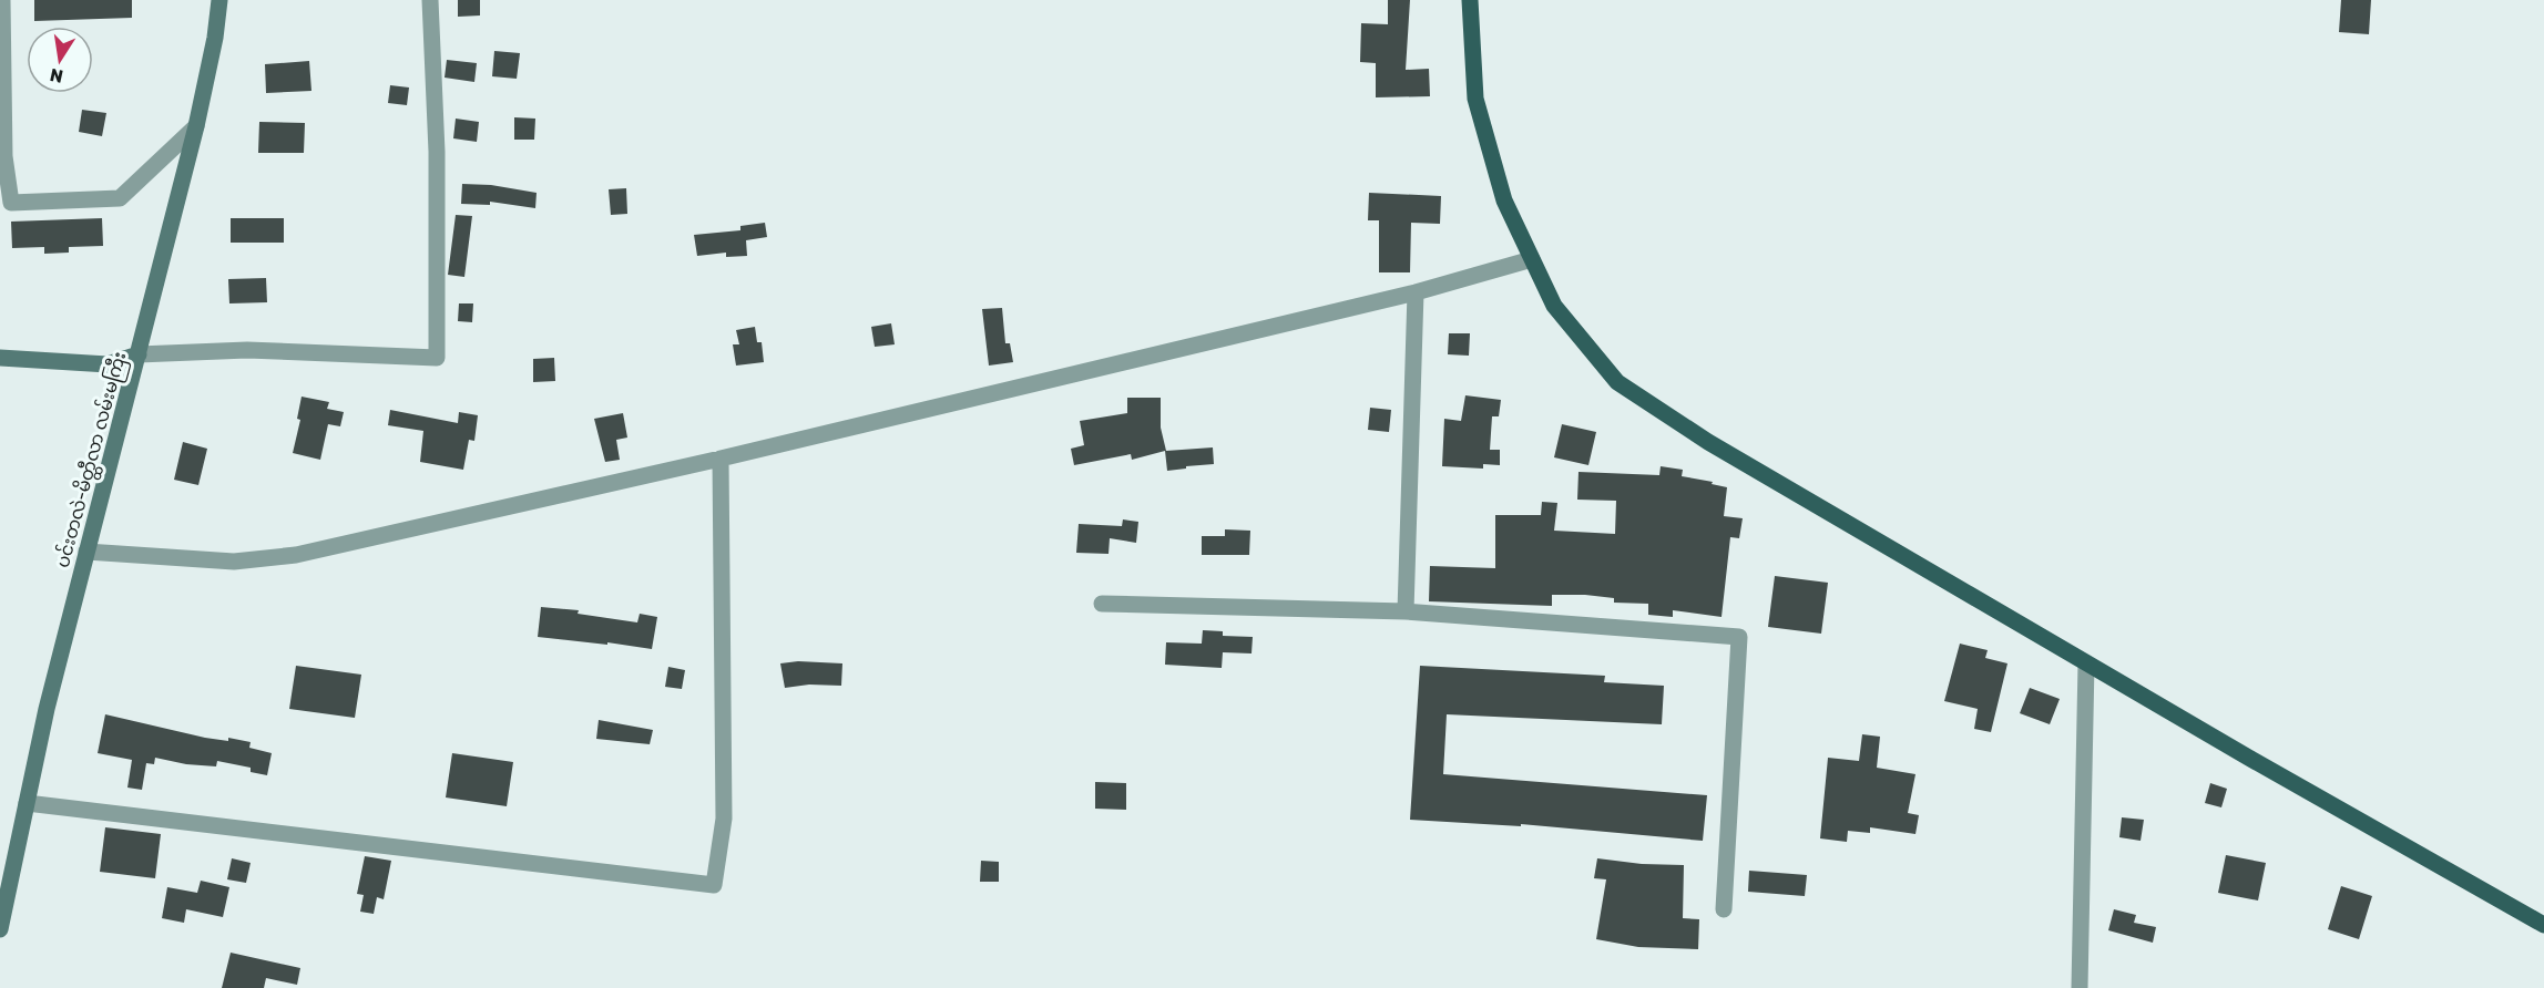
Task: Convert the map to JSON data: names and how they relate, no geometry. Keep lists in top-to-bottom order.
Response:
{
  "streets": {
    "street": ["ပင်းတလဲ-မိတ္ထီလာ လမ်းမကြီး"]
  },
  "north": "bottom"
}
